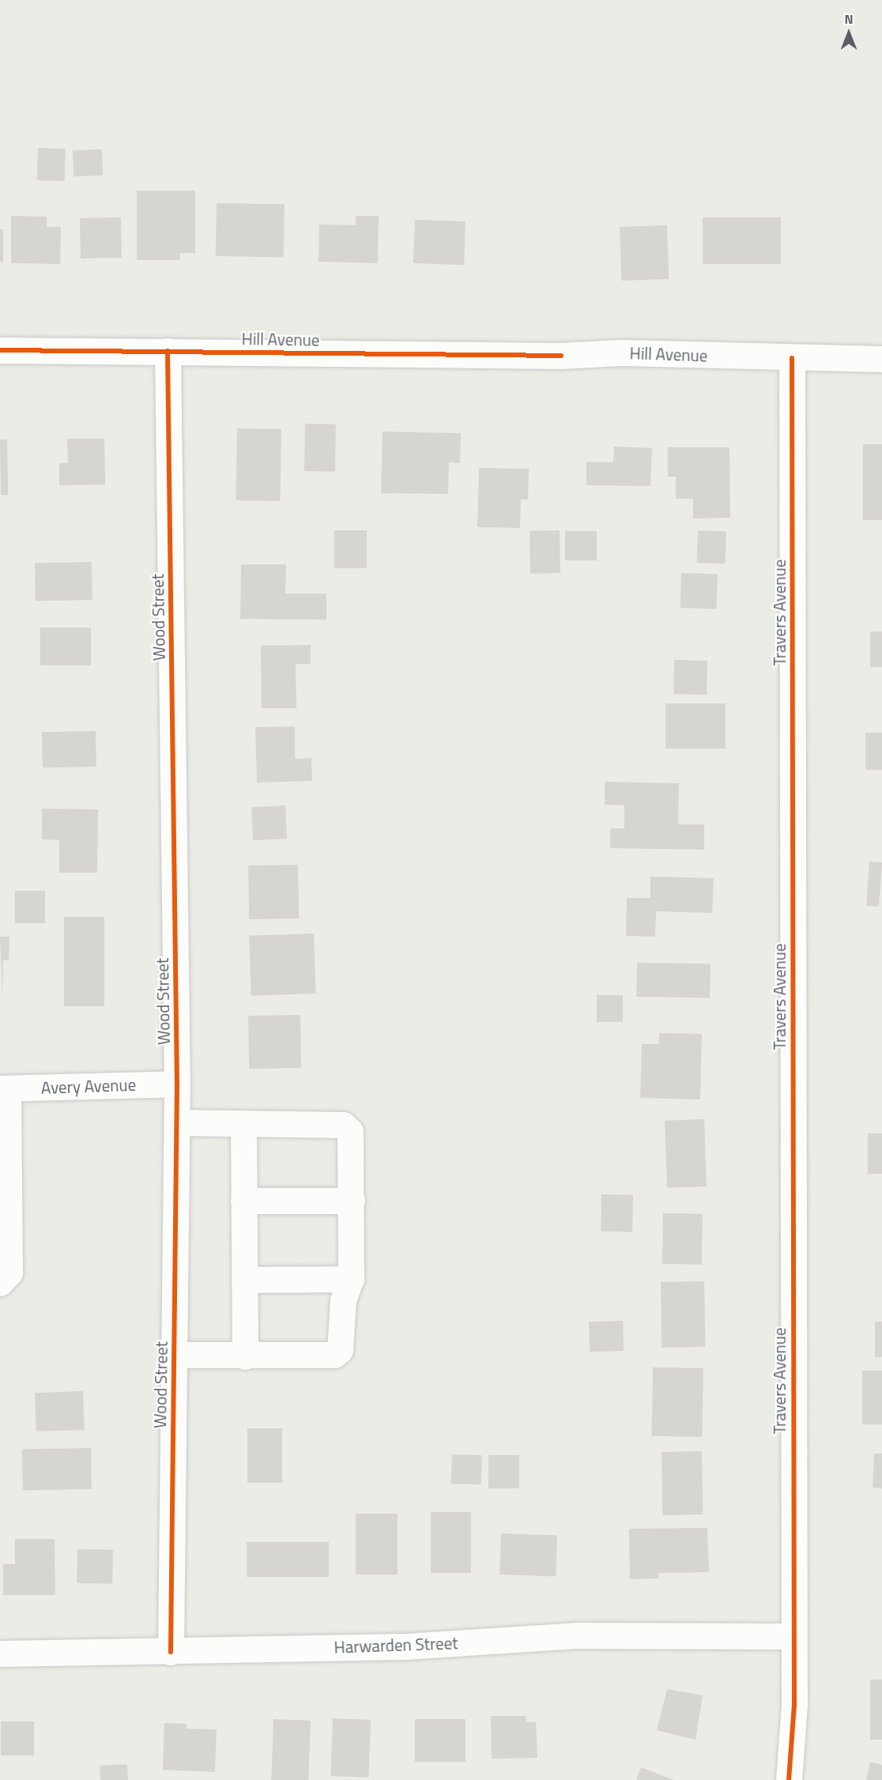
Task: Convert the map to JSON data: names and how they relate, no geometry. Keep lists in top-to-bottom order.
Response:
{
  "streets": {
    "street": [
      "Hill Avenue",
      "Travers Avenue",
      "Wood Street",
      "Avery Avenue",
      "Harwarden Street"
    ]
  },
  "crossings": [
    ["Hill Avenue", "Travers Avenue"],
    ["Hill Avenue", "Wood Street"],
    ["Travers Avenue", "Harwarden Street"],
    ["Wood Street", "Avery Avenue"],
    ["Wood Street", "Harwarden Street"]
  ],
  "north": "top"
}
